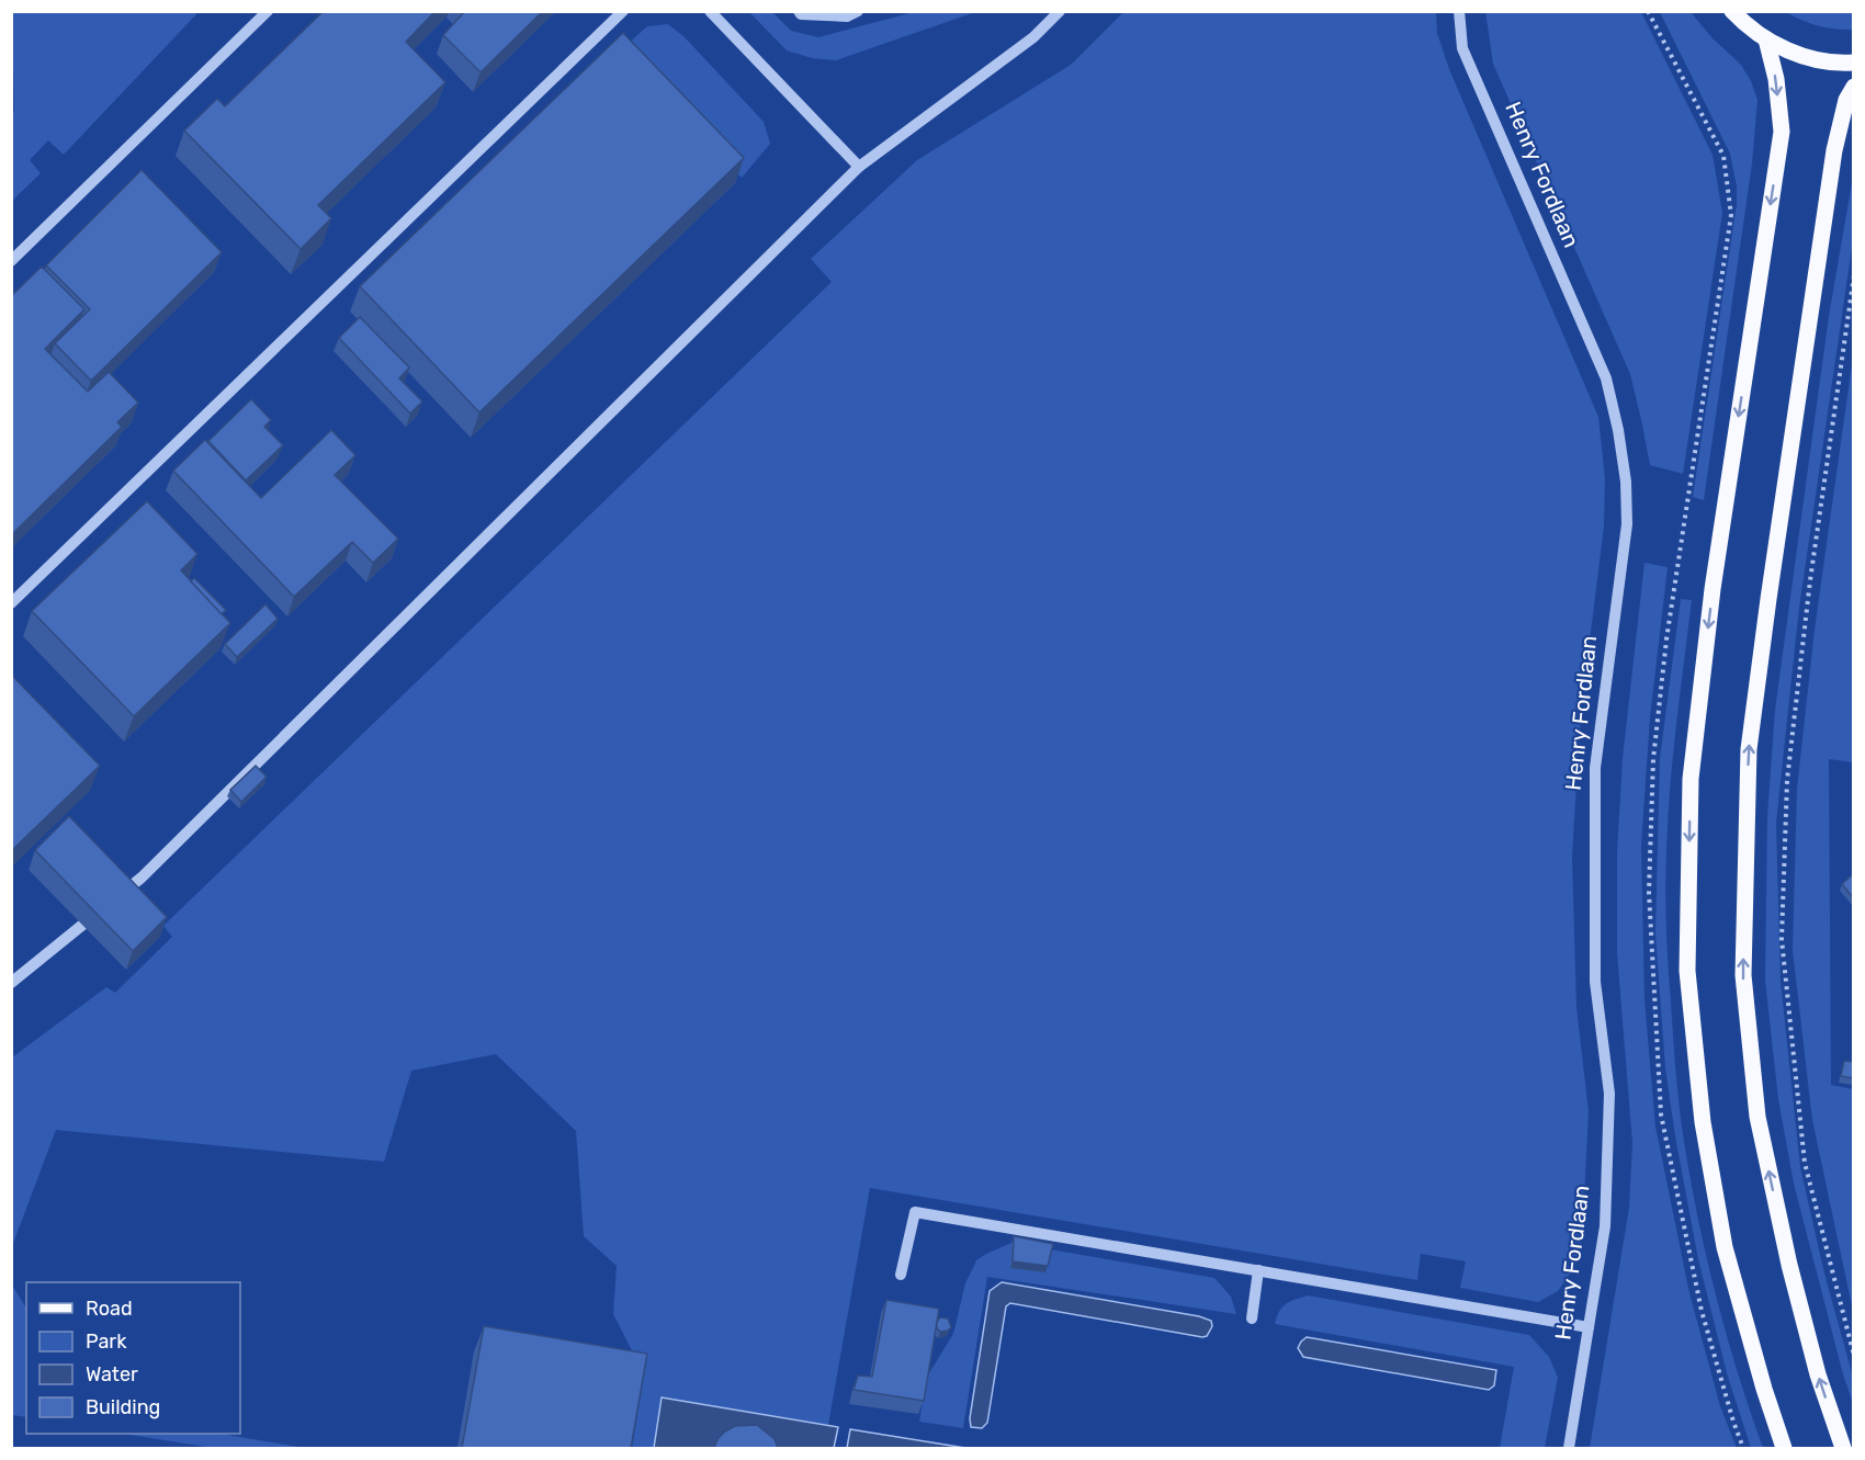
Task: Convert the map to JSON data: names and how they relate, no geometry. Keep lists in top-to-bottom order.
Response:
{
  "streets": {
    "street": ["Henry Fordlaan"]
  },
  "legend": [
    "Road",
    "Park",
    "Water",
    "Building"
  ]
}
